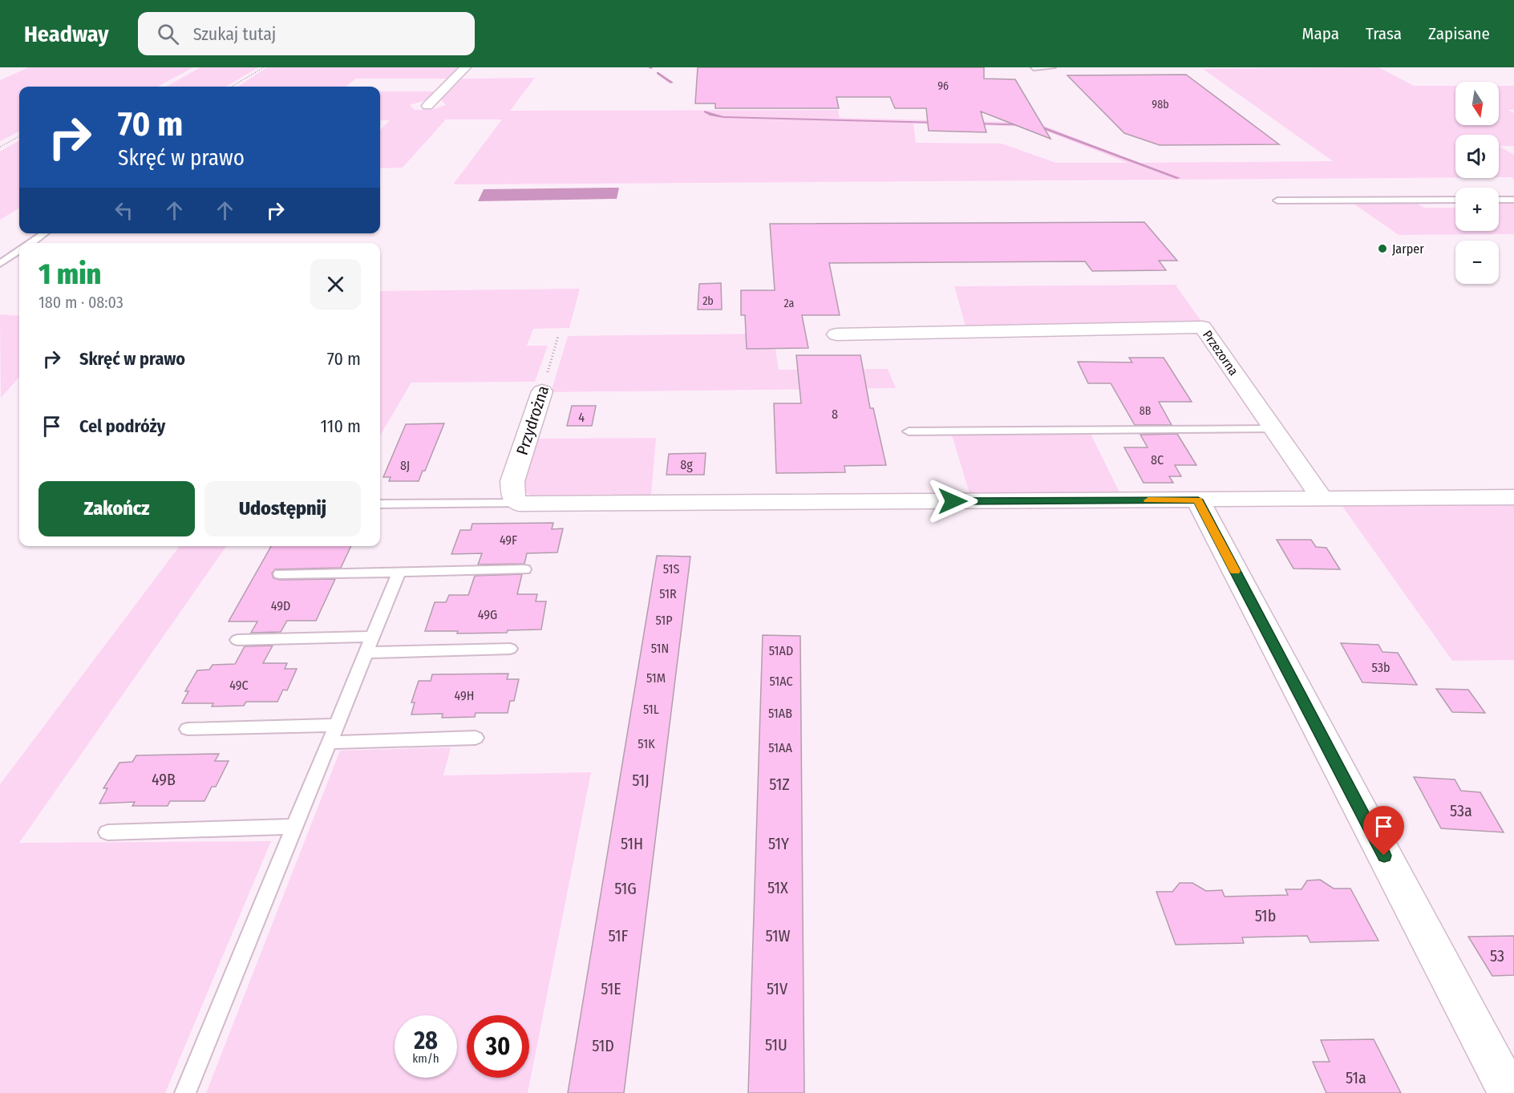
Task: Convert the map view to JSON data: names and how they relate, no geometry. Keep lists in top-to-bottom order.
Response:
{
  "streets": {
    "street": ["Przezorna", "Przydrożna"]
  },
  "places": ["Jarper"],
  "house_numbers": [
    "96",
    "98b",
    "2b",
    "2a",
    "8B",
    "8",
    "4",
    "8C",
    "8g",
    "8J",
    "49F",
    "51S",
    "51R",
    "49D",
    "49G",
    "51P",
    "51N",
    "51AD",
    "53b",
    "51M",
    "51AC",
    "49C",
    "49H",
    "51L",
    "51AB",
    "51K",
    "51AA",
    "49B",
    "51J",
    "51Z",
    "53a",
    "51H",
    "51Y",
    "51X",
    "51G",
    "51b",
    "51F",
    "51W",
    "53",
    "51E",
    "51V",
    "51U",
    "51D",
    "51a"
  ],
  "north": "bottom",
  "page": {
    "header": "Headway",
    "search": "Szukaj tutaj",
    "nav": ["Mapa", "Trasa", "Zapisane"],
    "map_buttons": ["+", "−"],
    "turn": ["70 m", "Skręć w prawo"],
    "heading": ["1 min", "180 m · 08:03"],
    "list": [
      {
        "name": "Skręć w prawo",
        "value": "70 m"
      },
      {
        "name": "Cel podróży",
        "value": "110 m"
      }
    ],
    "buttons": ["Zakończ", "Udostępnij"],
    "speed": "28 km/h",
    "limit": "30"
  }
}
